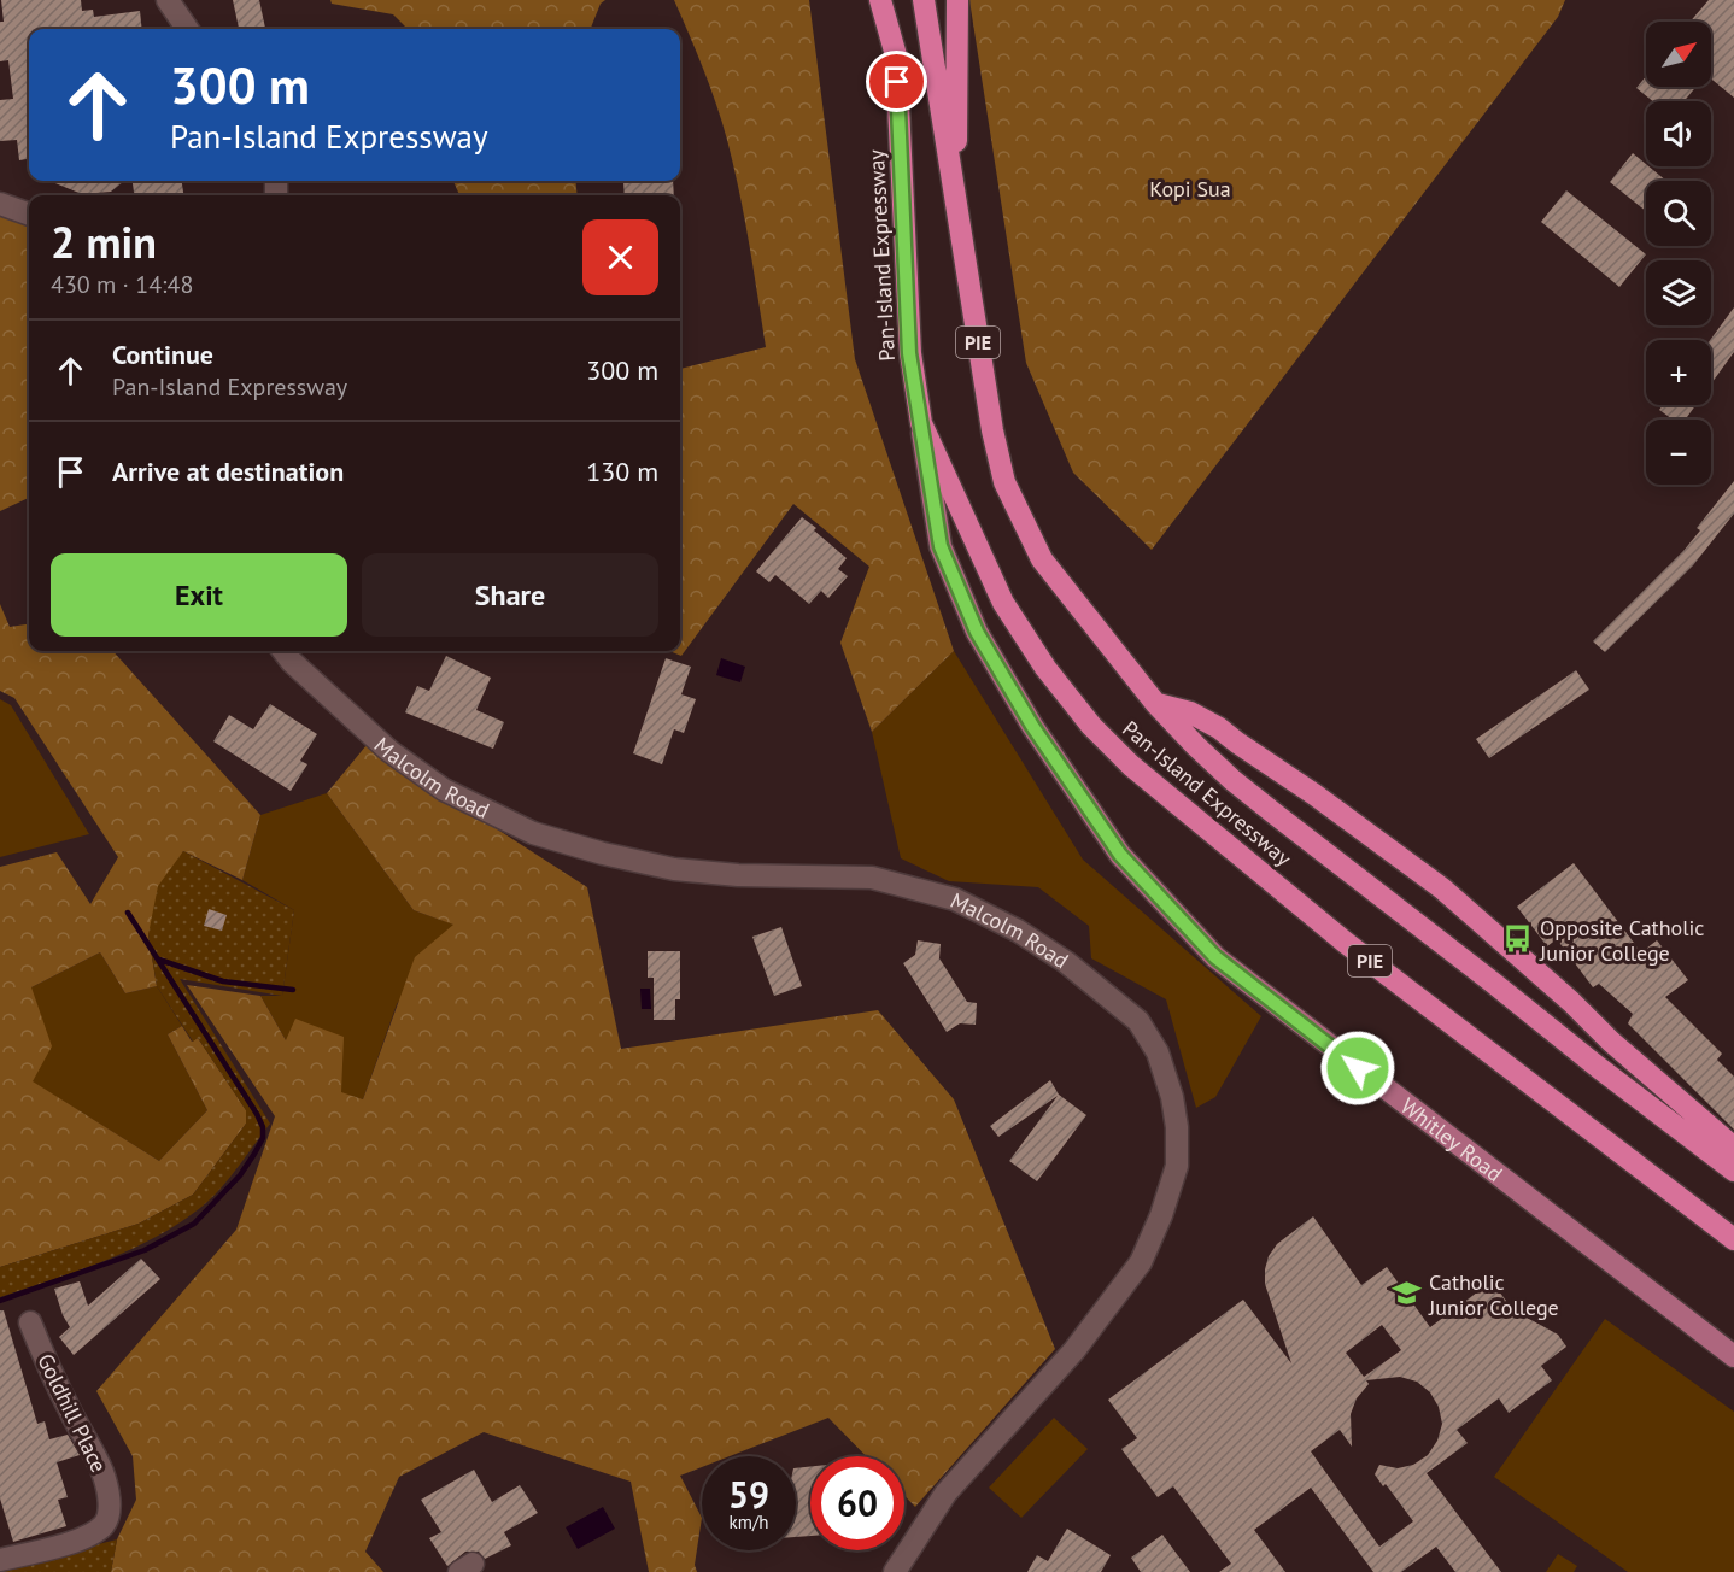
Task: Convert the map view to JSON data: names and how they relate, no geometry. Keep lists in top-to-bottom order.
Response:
{
  "streets": {
    "highway": ["Pan-Island Expressway", "PIE"],
    "main road": ["Whitley Road"],
    "street": ["Malcolm Road", "Goldhill Place"]
  },
  "crossings": [
    ["Pan-Island Expressway", "Whitley Road"]
  ],
  "parks": ["Kopi Sua"],
  "places": {
    "bus stop": ["Opposite Catholic Junior College"],
    "school or university": ["Catholic Junior College"]
  },
  "north": "top right",
  "page": {
    "map_buttons": ["+", "−"],
    "turn": ["300 m", "Pan-Island Expressway"],
    "heading": ["2 min", "430 m · 14:48"],
    "list": [
      {
        "name": "Continue",
        "note": "Pan-Island Expressway",
        "value": "300 m"
      },
      {
        "name": "Arrive at destination",
        "value": "130 m"
      }
    ],
    "buttons": ["Exit", "Share"],
    "speed": "59 km/h",
    "limit": "60"
  }
}
